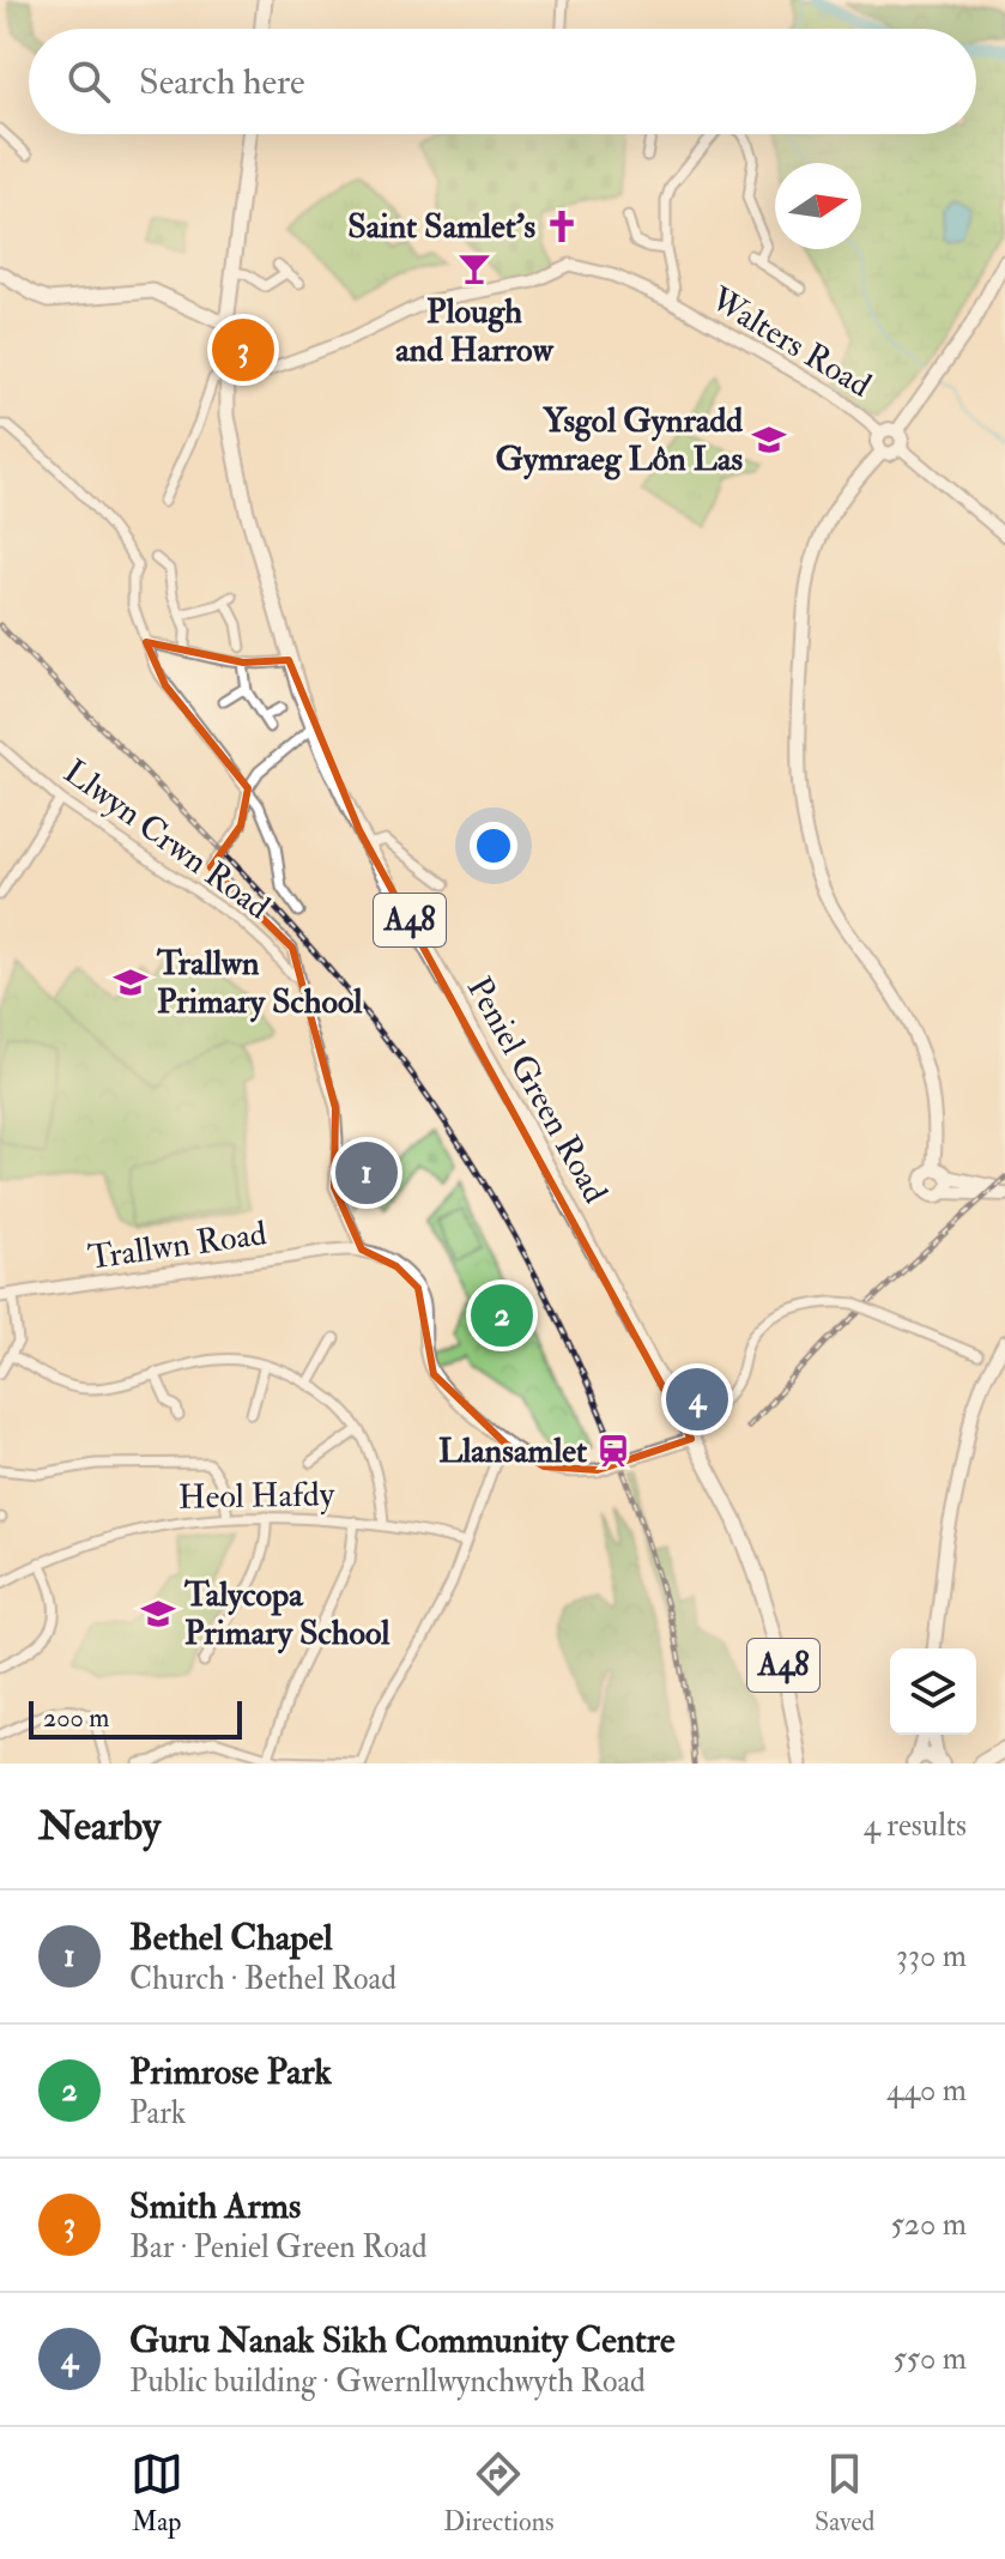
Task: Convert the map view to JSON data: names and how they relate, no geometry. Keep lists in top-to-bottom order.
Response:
{
  "streets": {
    "main road": ["A48", "Peniel Green Road"],
    "street": [
      "Walters Road",
      "Llwyn Crwn Road",
      "Trallwn Road",
      "Heol Hafdy"
    ]
  },
  "crossings": [
    ["Walters Road", "Peniel Green Road"],
    ["A48", "Peniel Green Road"]
  ],
  "places": {
    "church": ["Saint Samlet's"],
    "bar": ["Plough and Harrow"],
    "school or university": ["Ysgol Gynradd Gymraeg Lôn Las", "Trallwn Primary School", "Talycopa Primary School"],
    "station": ["Llansamlet"]
  },
  "scale_bar": "200 m",
  "north": "right",
  "page": {
    "search": "Search here",
    "pins": [
      "3",
      "1",
      "2",
      "4"
    ],
    "scale": "200 m",
    "heading": ["Nearby", "4 results"],
    "list": [
      {
        "mark": "1",
        "name": "Bethel Chapel",
        "note": "Church · Bethel Road",
        "value": "330 m"
      },
      {
        "mark": "2",
        "name": "Primrose Park",
        "note": "Park",
        "value": "440 m"
      },
      {
        "mark": "3",
        "name": "Smith Arms",
        "note": "Bar · Peniel Green Road",
        "value": "520 m"
      },
      {
        "mark": "4",
        "name": "Guru Nanak Sikh Community Centre",
        "note": "Public building · Gwernllwynchwyth Road",
        "value": "550 m"
      }
    ],
    "nav": ["Map", "Directions", "Saved"]
  }
}
